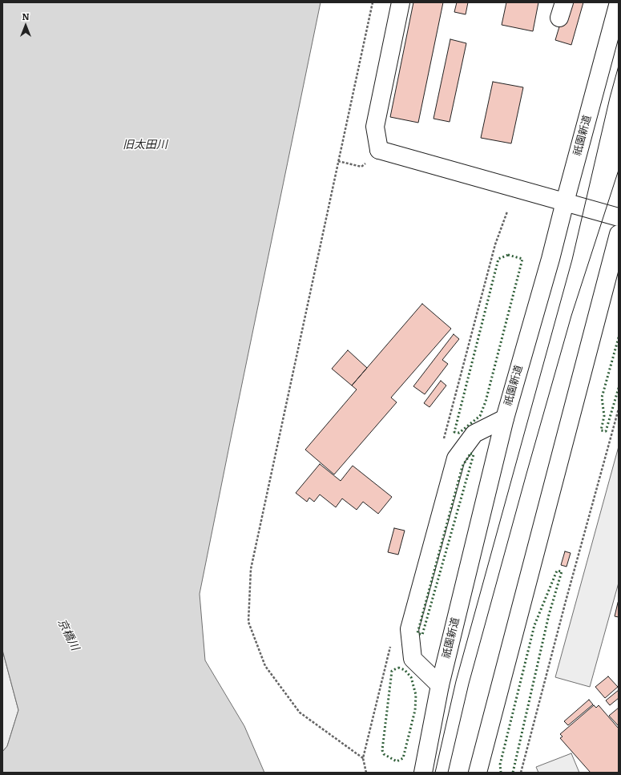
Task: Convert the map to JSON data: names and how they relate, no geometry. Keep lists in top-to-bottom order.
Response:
{
  "streets": {
    "main road": ["祇園新道"]
  },
  "water": ["旧太田川", "京橋川"],
  "north": "top"
}
